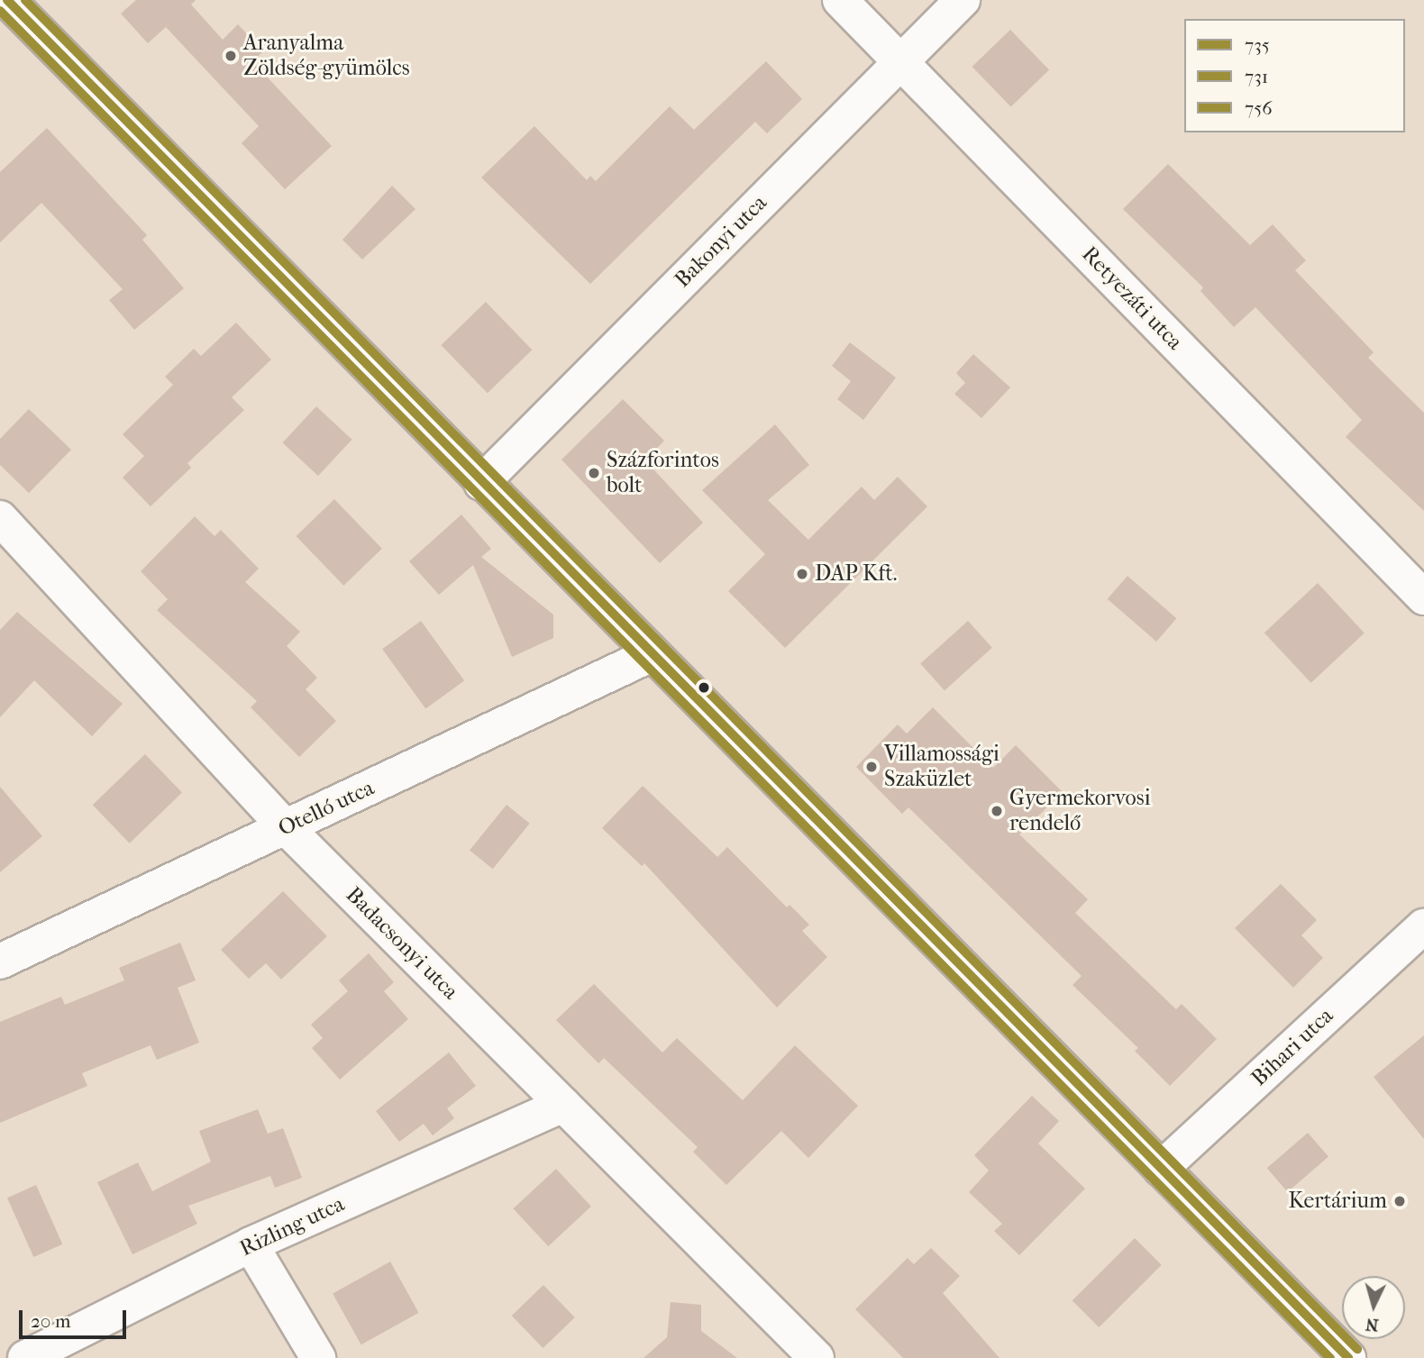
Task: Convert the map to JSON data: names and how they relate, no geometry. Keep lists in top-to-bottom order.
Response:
{
  "streets": {
    "street": [
      "Bakonyi utca",
      "Retyezáti utca",
      "Otelló utca",
      "Badacsonyi utca",
      "Bihari utca",
      "Rizling utca"
    ]
  },
  "crossings": [
    ["Bakonyi utca", "Retyezáti utca"],
    ["Otelló utca", "Badacsonyi utca"],
    ["Badacsonyi utca", "Rizling utca"]
  ],
  "places": [
    "Aranyalma Zöldség-gyümölcs",
    "Százforintos bolt",
    "DAP Kft.",
    "Villamossági Szaküzlet",
    "Gyermekorvosi rendelő",
    "Kertárium"
  ],
  "lines": ["transit line 735", "transit line 756", "transit line 731"],
  "legend": ["735", "731", "756"],
  "scale_bar": "20 m",
  "north": "bottom"
}
